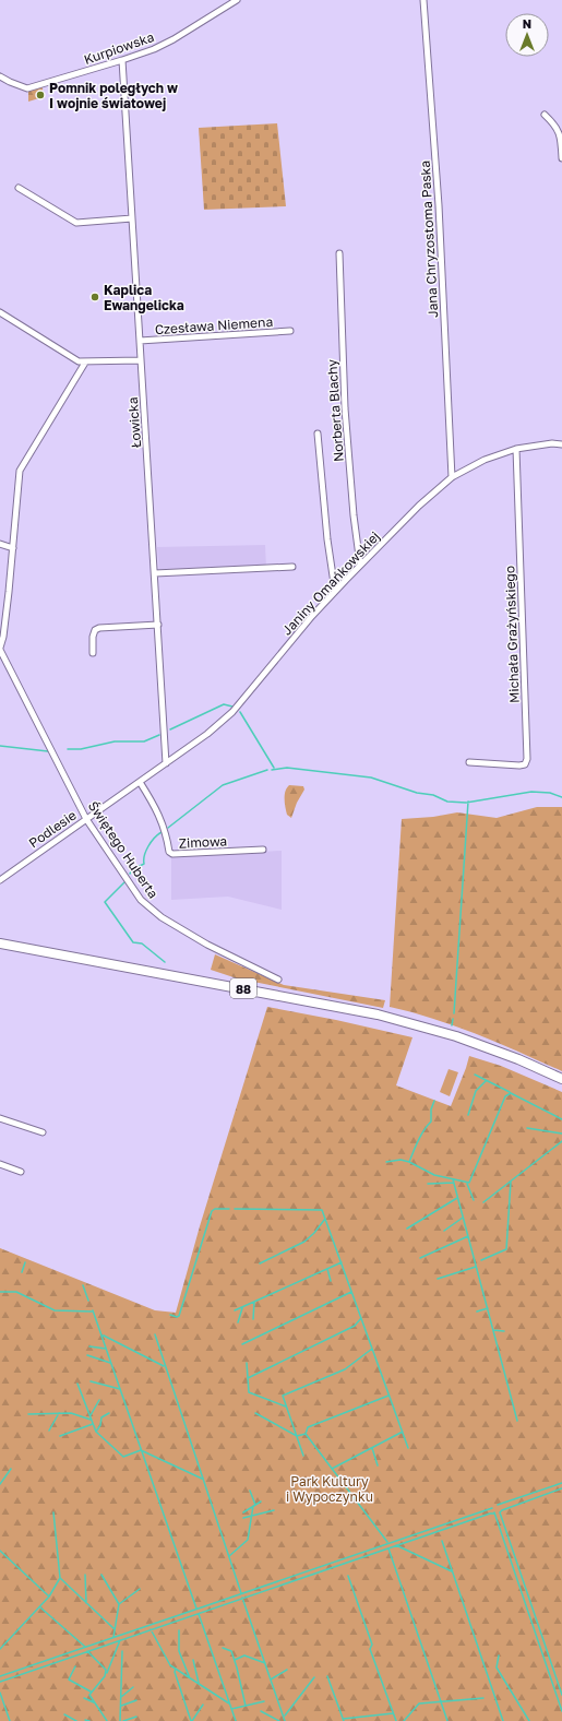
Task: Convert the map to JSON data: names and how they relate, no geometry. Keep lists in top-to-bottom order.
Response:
{
  "streets": {
    "main road": ["88"],
    "street": [
      "Kurpiowska",
      "Jana Chryzostoma Paska",
      "Czesława Niemena",
      "Norberta Blachy",
      "Łowicka",
      "Janiny Omańkowskiej",
      "Michała Grażyńskiego",
      "Podlesie",
      "Zimowa",
      "Świętego Huberta"
    ]
  },
  "crossings": [
    ["Kurpiowska", "Łowicka"],
    ["Jana Chryzostoma Paska", "Janiny Omańkowskiej"],
    ["Czesława Niemena", "Łowicka"],
    ["Norberta Blachy", "Janiny Omańkowskiej"],
    ["Łowicka", "Janiny Omańkowskiej"],
    ["Janiny Omańkowskiej", "Michała Grażyńskiego"],
    ["Janiny Omańkowskiej", "Podlesie"],
    ["Janiny Omańkowskiej", "Zimowa"],
    ["Podlesie", "Zimowa"],
    ["Podlesie", "Świętego Huberta"]
  ],
  "parks": ["Park Kultury i Wypoczynku"],
  "places": ["Pomnik poległych w I wojnie światowej", "Kaplica Ewangelicka"],
  "north": "top"
}
